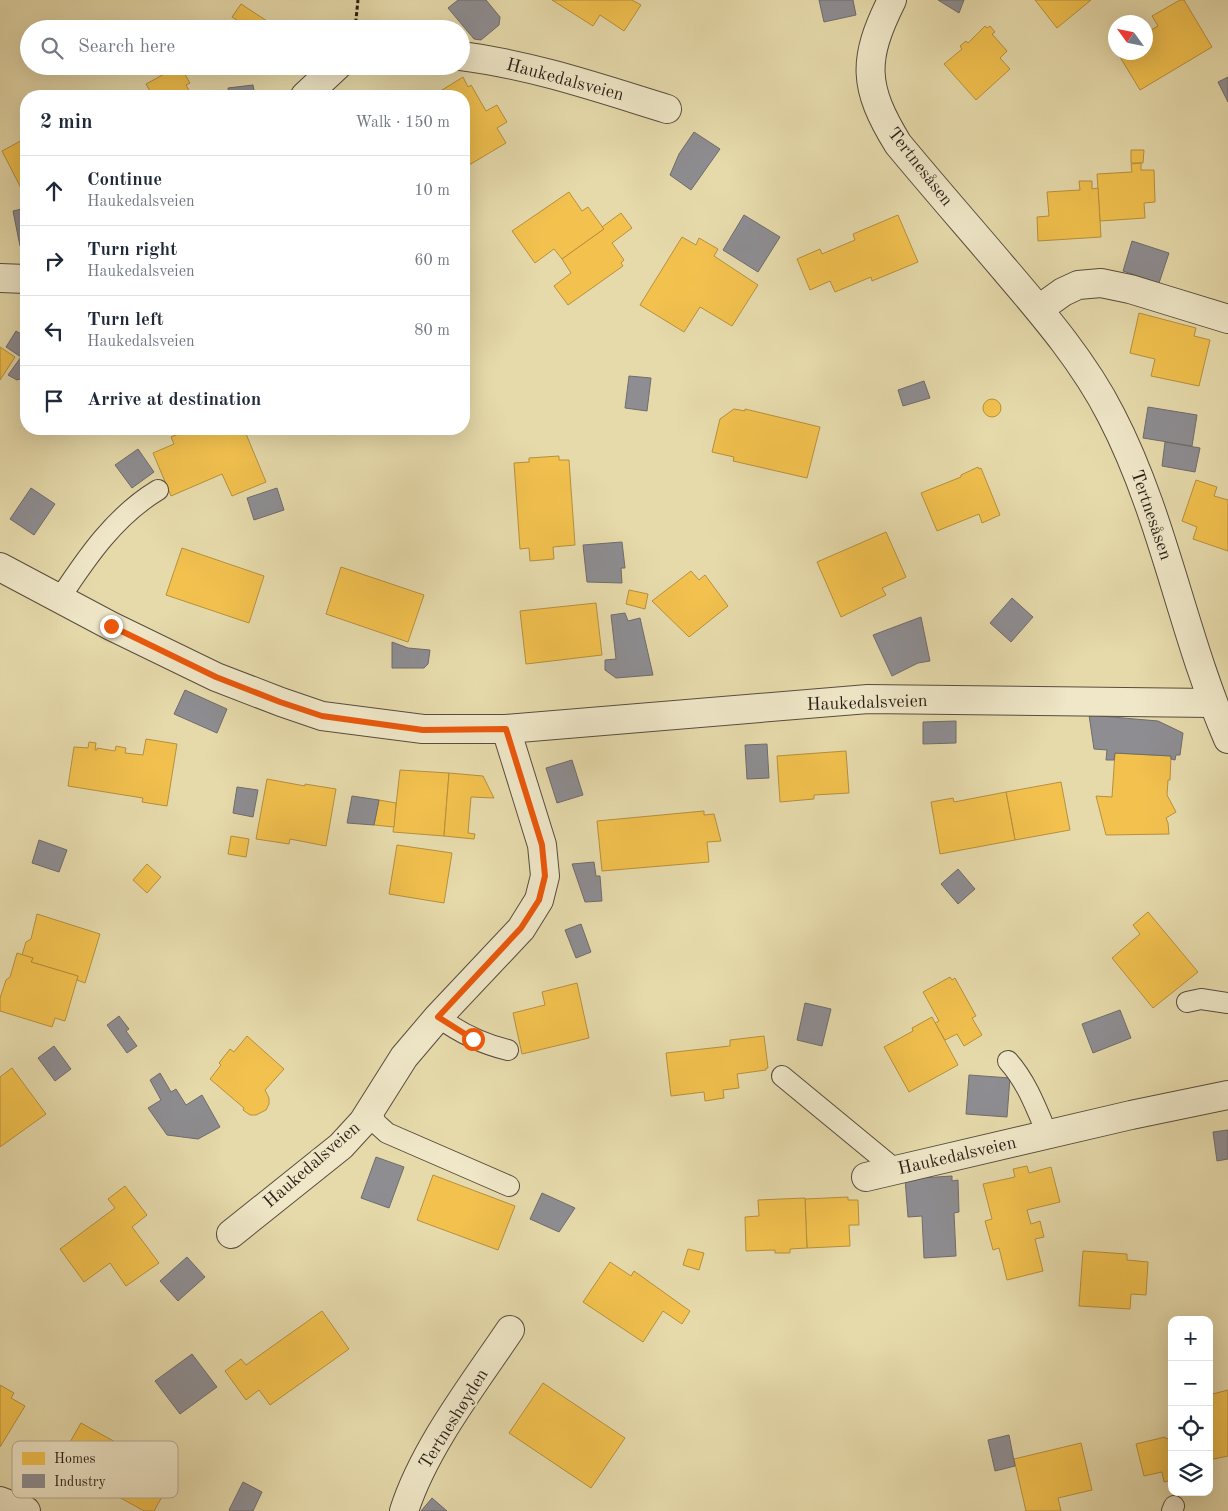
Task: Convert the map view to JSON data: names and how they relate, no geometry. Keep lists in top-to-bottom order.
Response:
{
  "streets": {
    "street": ["Haukedalsveien", "Tertnesåsen", "Tertneshøyden"]
  },
  "crossings": [
    ["Haukedalsveien", "Tertnesåsen"]
  ],
  "legend": ["Homes", "Industry"],
  "north": "top left",
  "page": {
    "search": "Search here",
    "heading": ["2 min", "Walk · 150 m"],
    "list": [
      ["Continue", "Haukedalsveien", "10 m"],
      ["Turn right", "Haukedalsveien", "60 m"],
      ["Turn left", "Haukedalsveien", "80 m"],
      "Arrive at destination"
    ],
    "map_buttons": ["+", "−"]
  }
}
